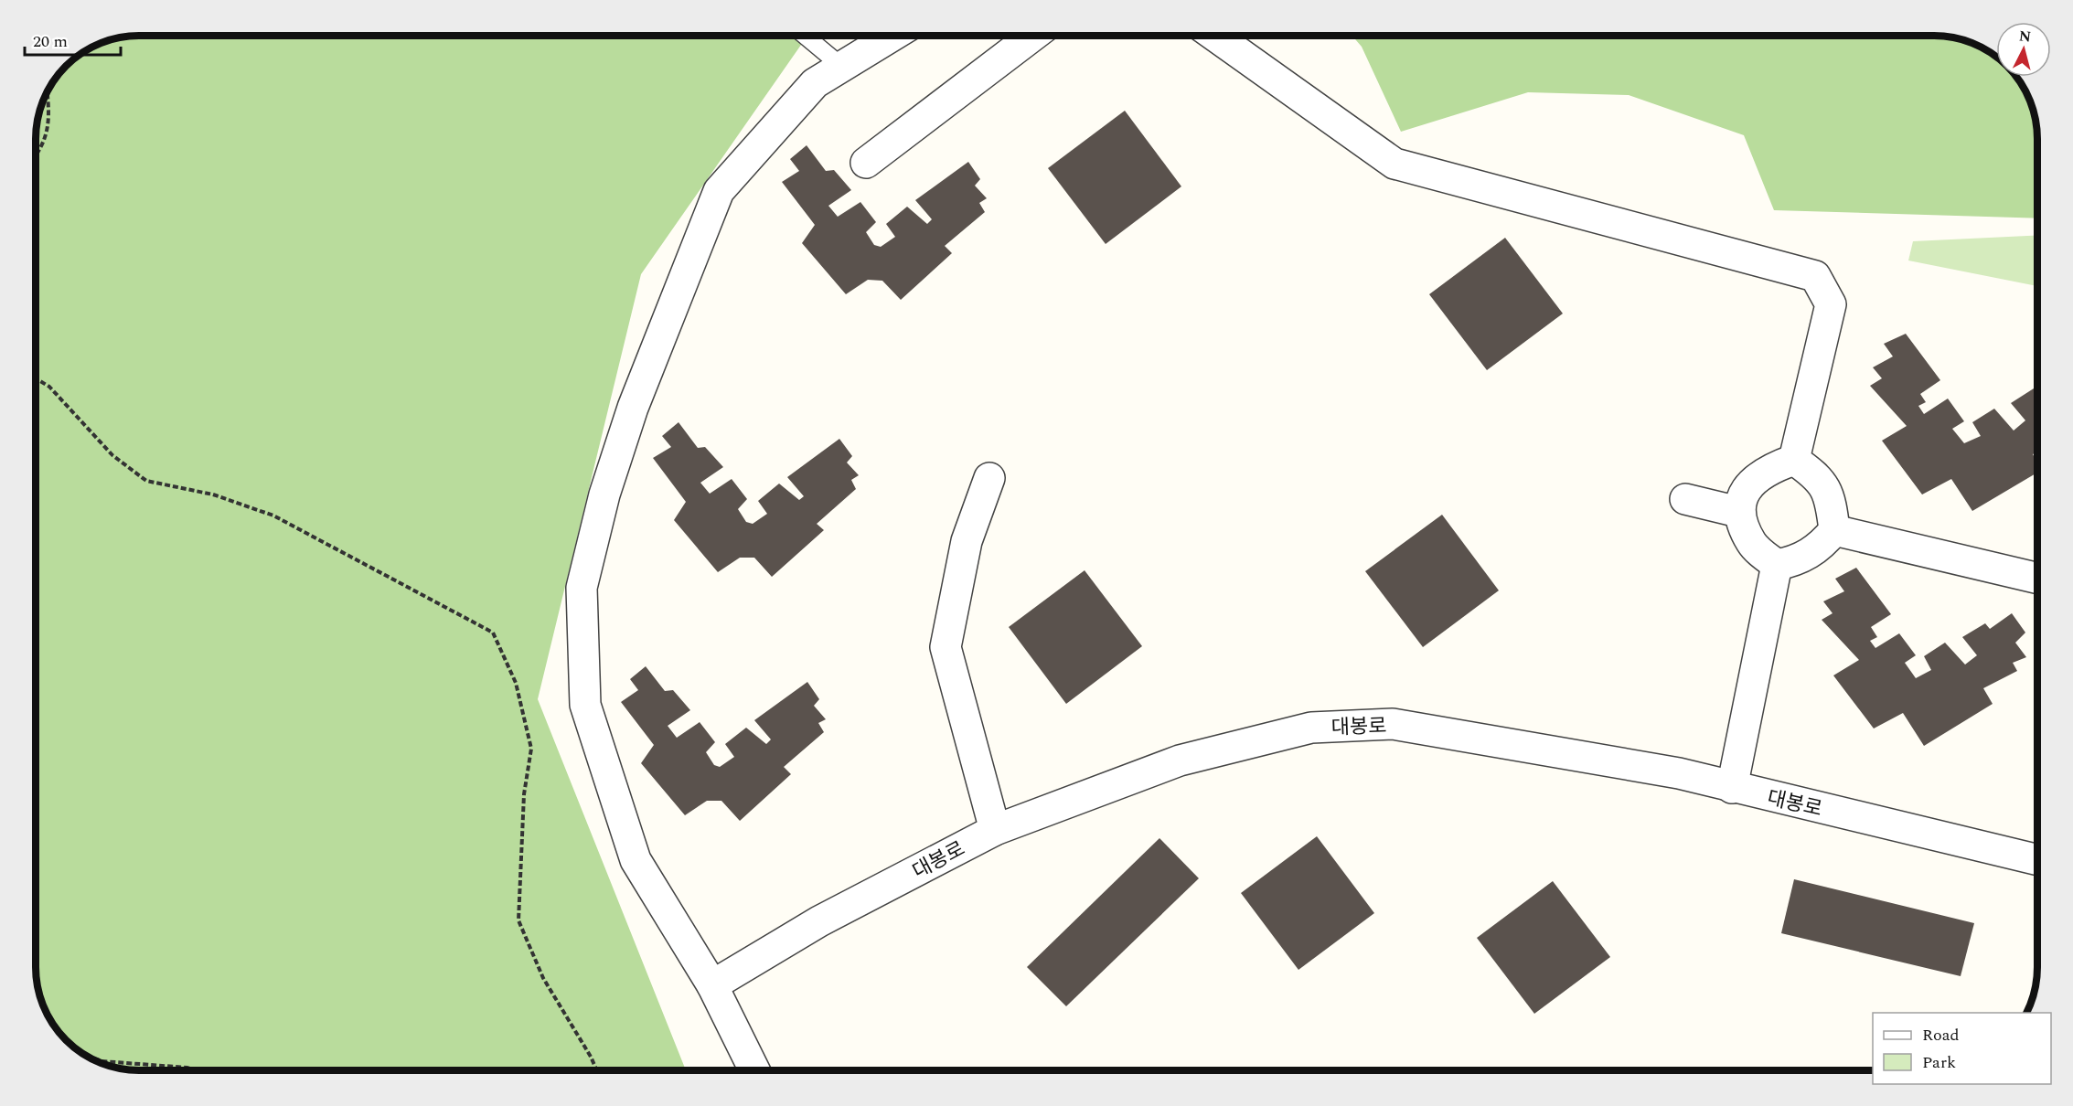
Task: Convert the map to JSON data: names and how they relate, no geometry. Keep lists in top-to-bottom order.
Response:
{
  "streets": {
    "street": ["대봉로"]
  },
  "legend": ["Road", "Park"],
  "scale_bar": "20 m",
  "north": "top"
}
